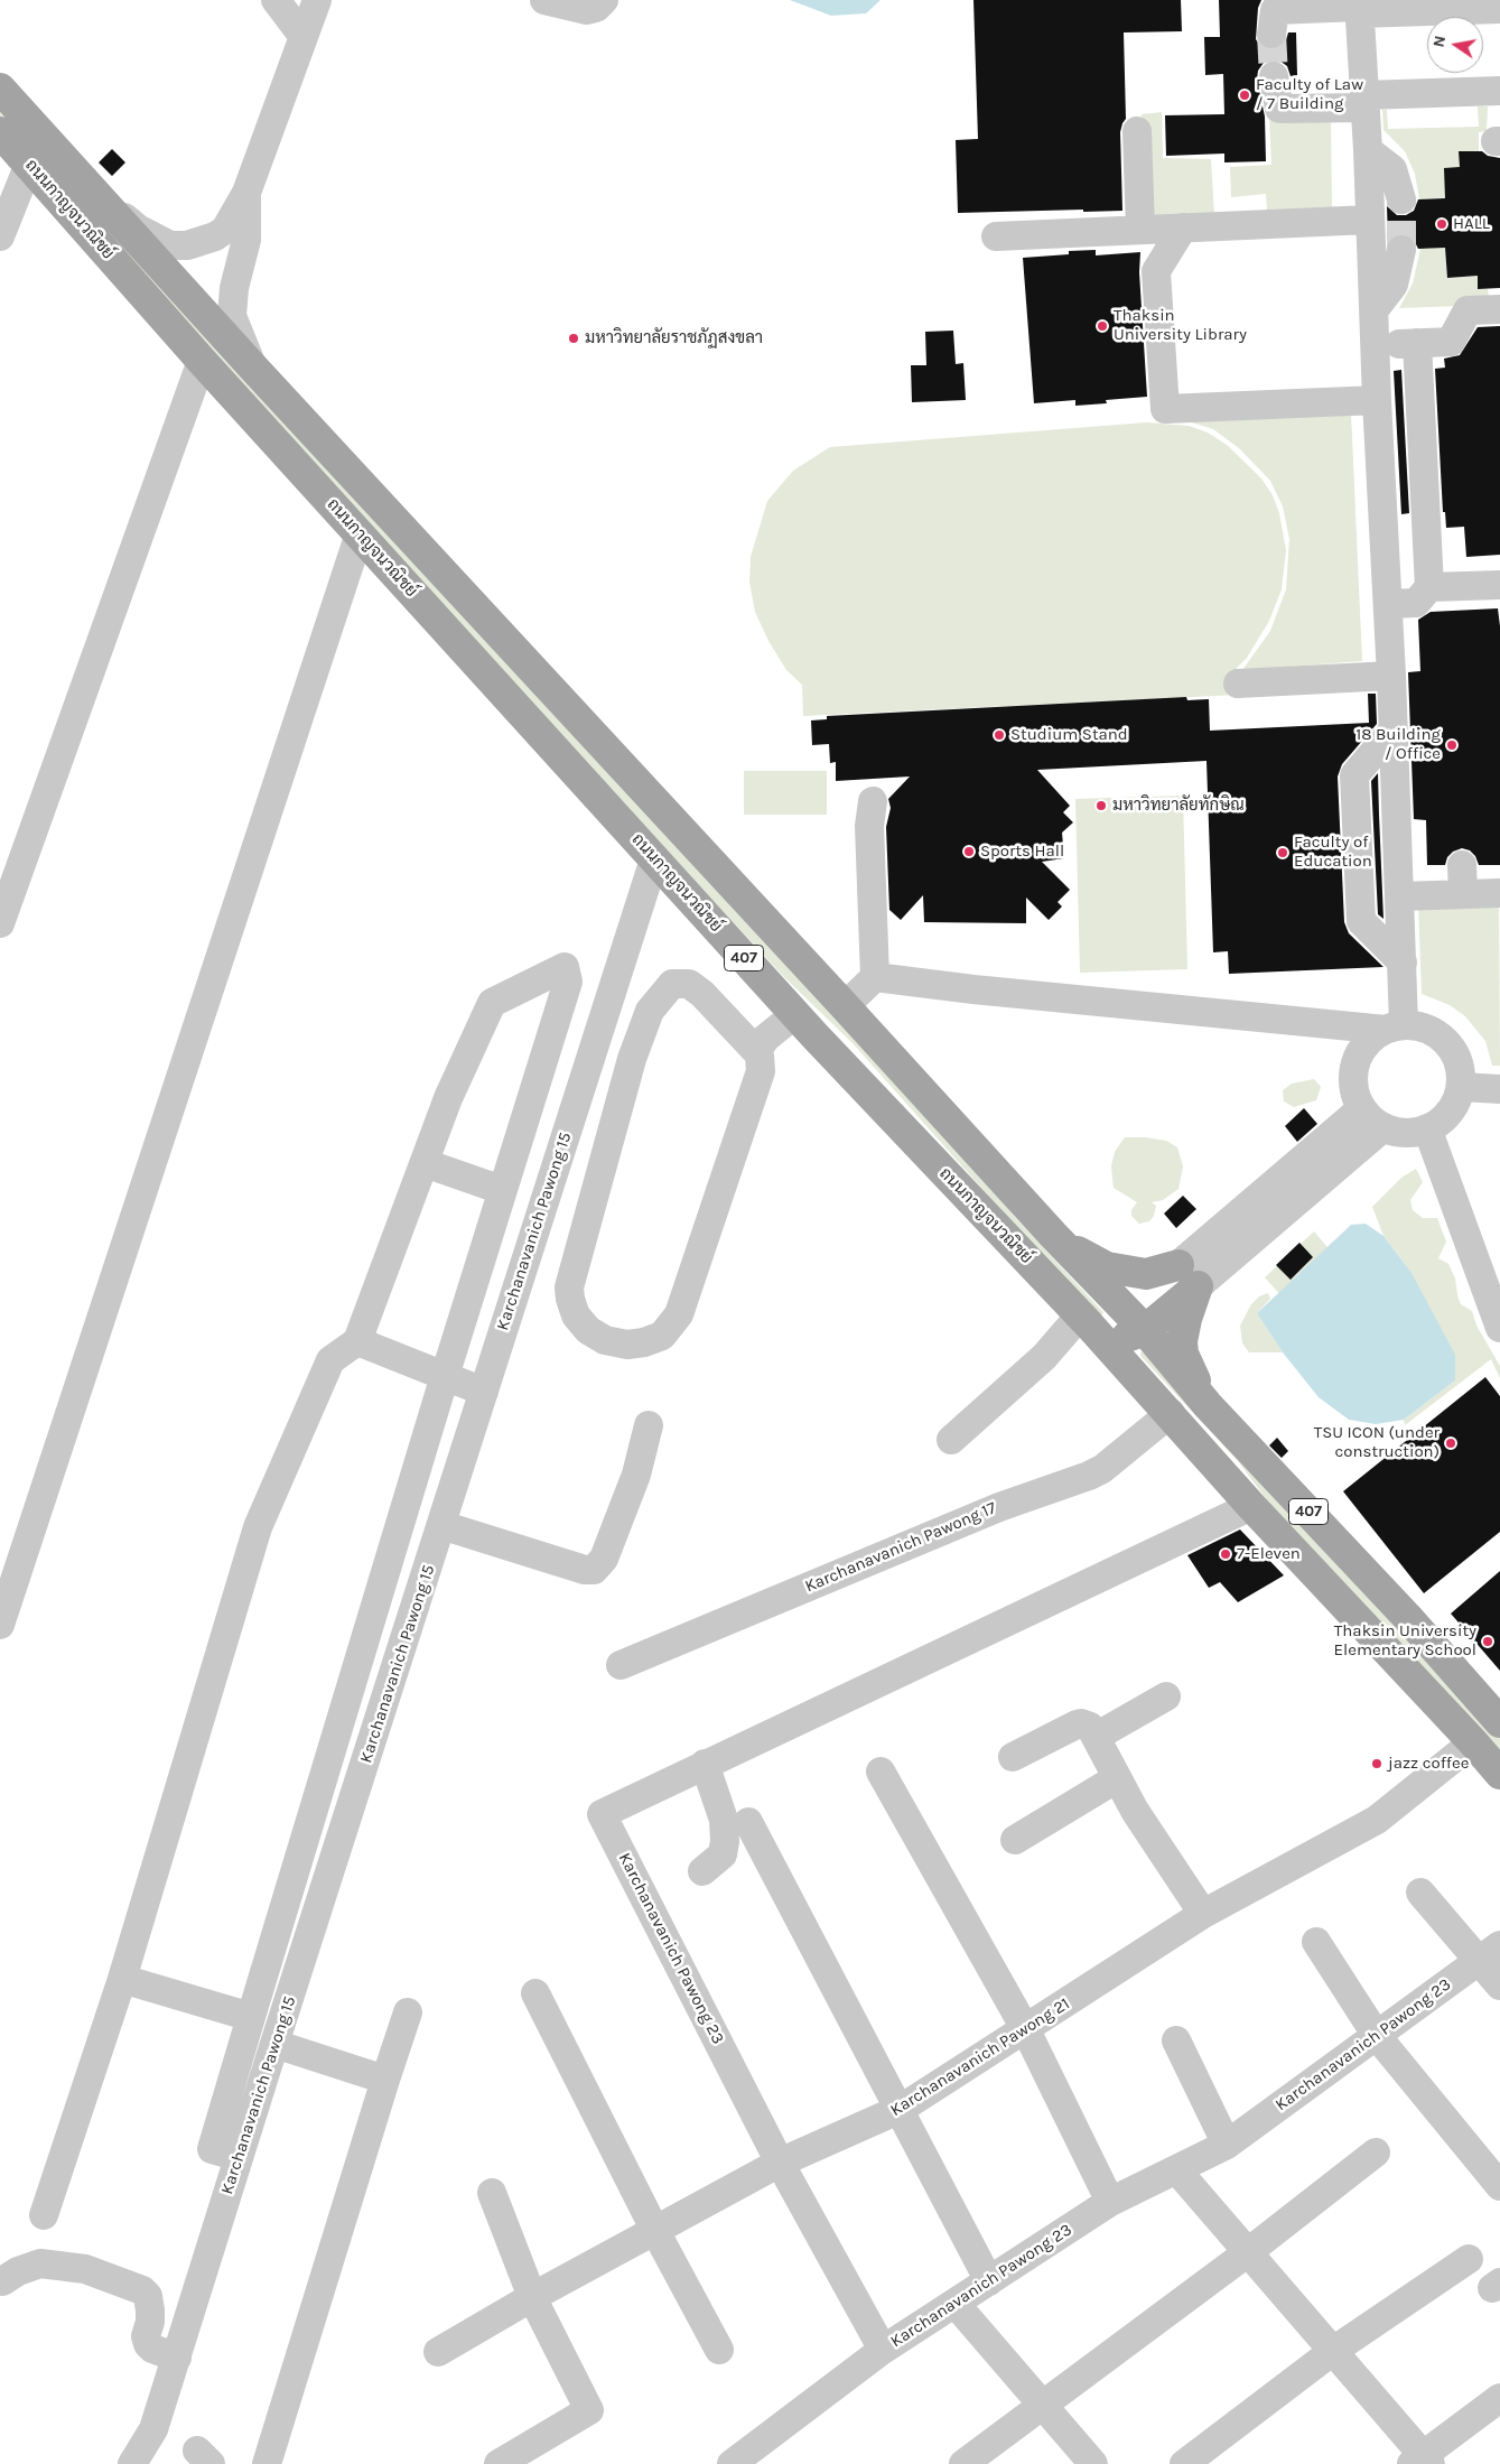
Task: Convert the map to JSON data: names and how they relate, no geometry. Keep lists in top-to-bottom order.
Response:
{
  "streets": {
    "main road": ["ถนนกาญจนวณิชย์", "407"],
    "street": [
      "Karchanavanich Pawong 15",
      "Karchanavanich Pawong 17",
      "Karchanavanich Pawong 23",
      "Karchanavanich Pawong 21"
    ]
  },
  "crossings": [
    ["ถนนกาญจนวณิชย์", "Karchanavanich Pawong 15"],
    ["ถนนกาญจนวณิชย์", "Karchanavanich Pawong 17"],
    ["ถนนกาญจนวณิชย์", "Karchanavanich Pawong 21"],
    ["Karchanavanich Pawong 23", "Karchanavanich Pawong 21"]
  ],
  "places": [
    "Faculty of Law / 7 Building",
    "HALL",
    "Thaksin University Library",
    "มหาวิทยาลัยราชภัฏสงขลา",
    "Studium Stand",
    "18 Building / Office",
    "มหาวิทยาลัยทักษิณ",
    "Sports Hall",
    "Faculty of Education",
    "TSU ICON (under construction)",
    "7-Eleven",
    "Thaksin University Elementary School",
    "jazz coffee"
  ],
  "north": "left"
}
